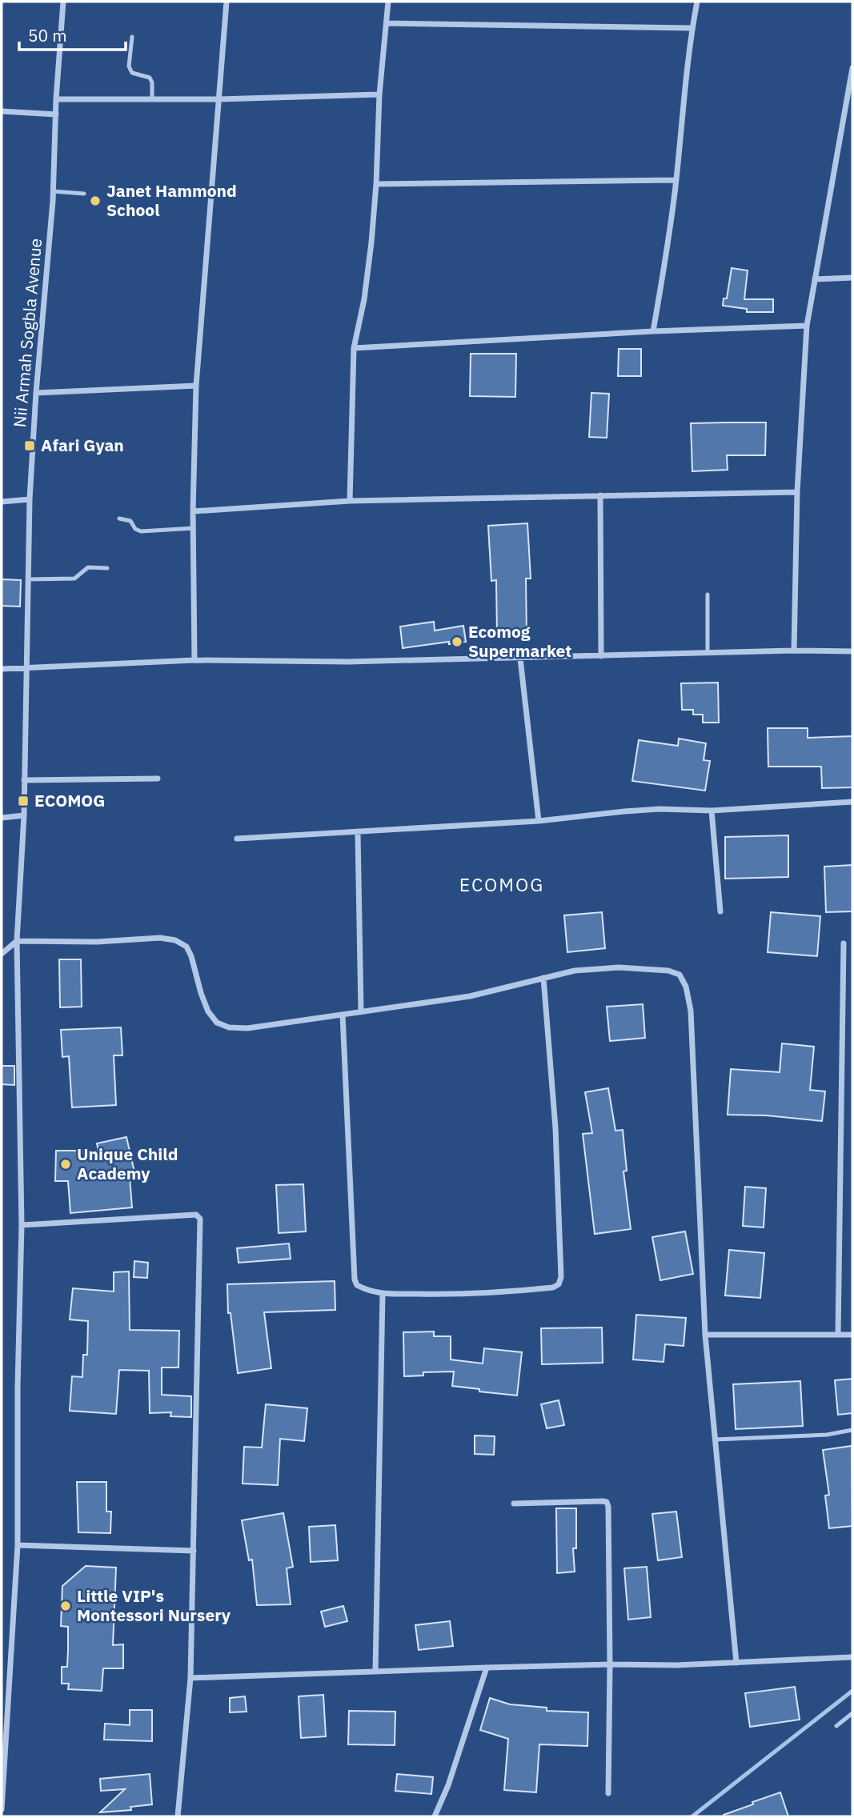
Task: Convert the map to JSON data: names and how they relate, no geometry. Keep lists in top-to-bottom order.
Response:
{
  "streets": {
    "street": ["Nii Armah Sogbla Avenue"]
  },
  "districts": ["ECOMOG"],
  "places": {
    "other": [
      "Janet Hammond School",
      "Ecomog Supermarket",
      "Unique Child Academy",
      "Little VIP's Montessori Nursery"
    ],
    "transit": ["Afari Gyan", "ECOMOG"]
  },
  "scale_bar": "50 m"
}
